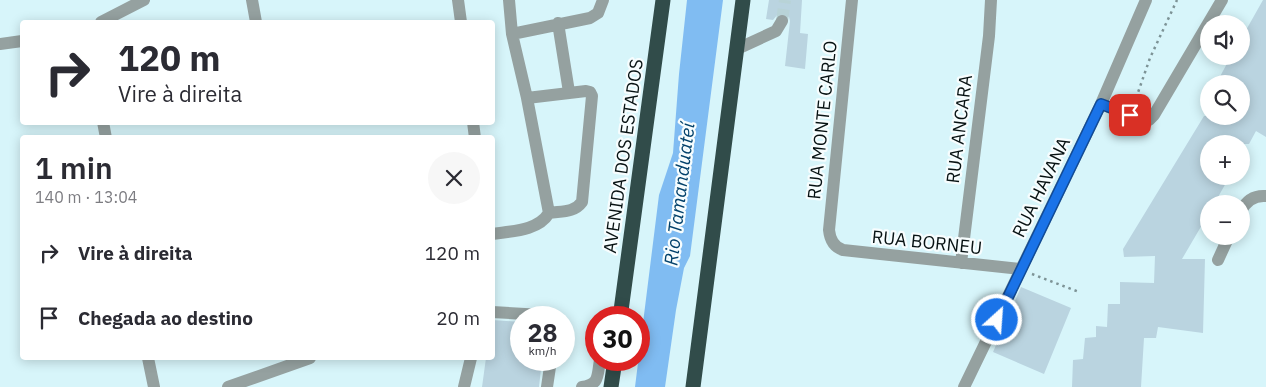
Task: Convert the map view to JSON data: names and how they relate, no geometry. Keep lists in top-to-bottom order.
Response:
{
  "streets": {
    "highway": ["AVENIDA DOS ESTADOS"],
    "street": [
      "RUA MONTE CARLO",
      "RUA ANCARA",
      "RUA HAVANA",
      "RUA BORNEU"
    ]
  },
  "crossings": [
    ["RUA MONTE CARLO", "RUA BORNEU"],
    ["RUA ANCARA", "RUA BORNEU"],
    ["RUA HAVANA", "RUA BORNEU"]
  ],
  "water": ["Rio Tamanduateí"],
  "page": {
    "map_buttons": ["+", "−"],
    "turn": ["120 m", "Vire à direita"],
    "heading": ["1 min", "140 m · 13:04"],
    "list": [
      {
        "name": "Vire à direita",
        "value": "120 m"
      },
      {
        "name": "Chegada ao destino",
        "value": "20 m"
      }
    ],
    "speed": "28 km/h",
    "limit": "30"
  }
}
